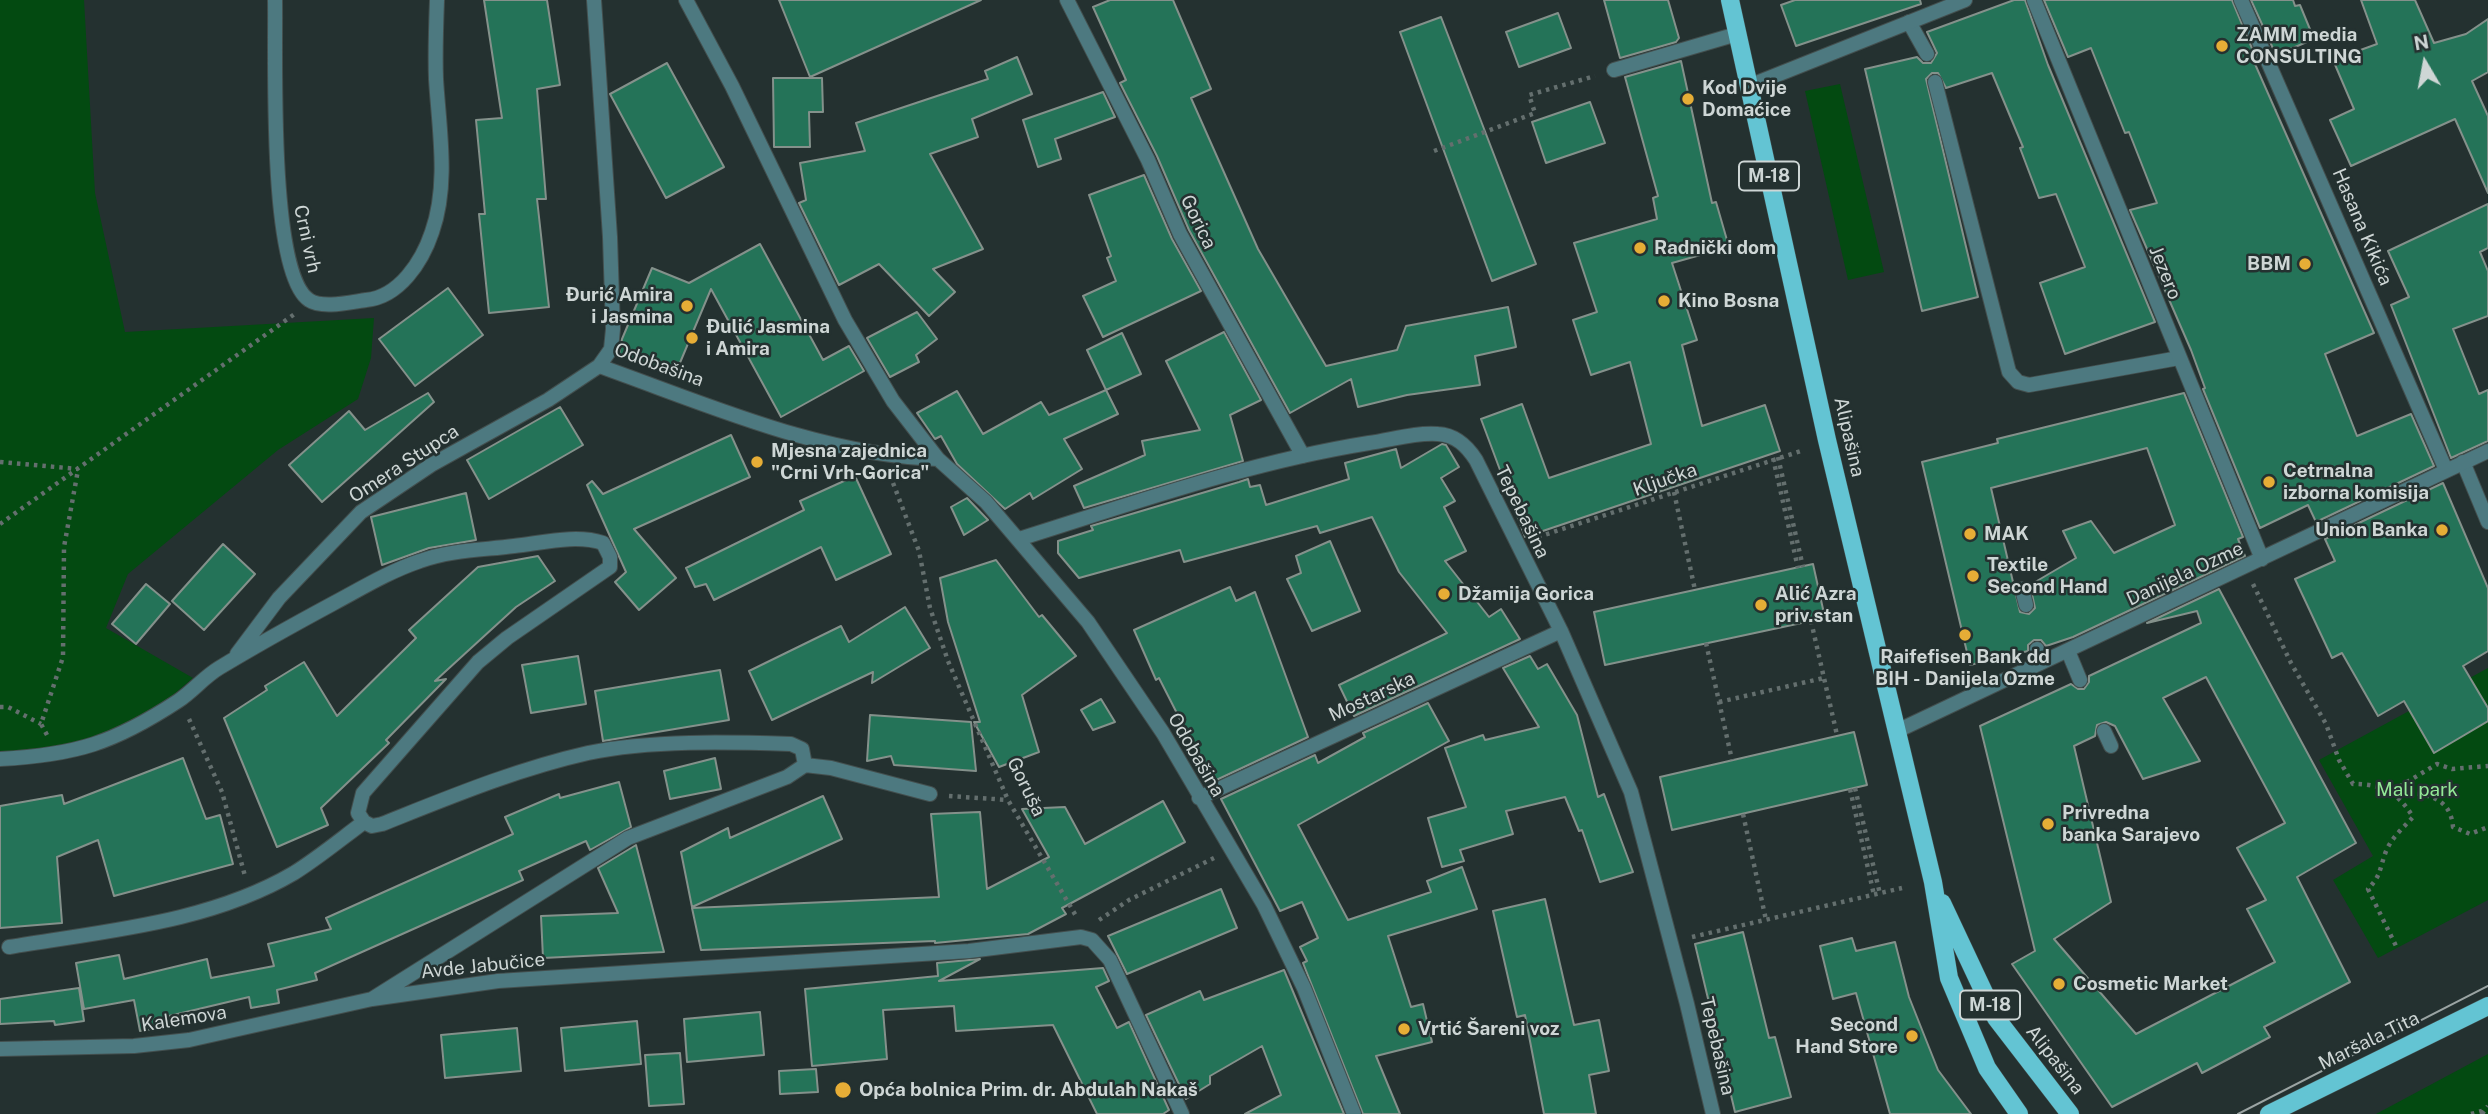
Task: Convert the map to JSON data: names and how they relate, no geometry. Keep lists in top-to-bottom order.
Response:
{
  "streets": {
    "main road": ["M-18", "Alipašina", "Maršala Tita"],
    "street": [
      "Gorica",
      "Hasana Kikića",
      "Crni vrh",
      "Jezero",
      "Odobašina",
      "Omera Stupca",
      "Tepebašina",
      "Danijela Ozme",
      "Mostarska",
      "Avde Jabučice",
      "Kalemova"
    ],
    "path": ["Ključka", "Goruša"]
  },
  "crossings": [
    ["Gorica", "Tepebašina"],
    ["Hasana Kikića", "Danijela Ozme"],
    ["Jezero", "Danijela Ozme"],
    ["Odobašina", "Omera Stupca"],
    ["Odobašina", "Tepebašina"],
    ["Odobašina", "Mostarska"],
    ["Odobašina", "Goruša"],
    ["Alipašina", "Danijela Ozme"],
    ["Tepebašina", "Mostarska"],
    ["Goruša", "Avde Jabučice"],
    ["Avde Jabučice", "Kalemova"]
  ],
  "parks": ["Mali park"],
  "places": [
    "ZAMM media CONSULTING",
    "Kod Dvije Domaćice",
    "Radnički dom",
    "BBM",
    "Kino Bosna",
    "Đurić Amira i Jasmina",
    "Đulić Jasmina i Amira",
    "Mjesna zajednica \"Crni Vrh-Gorica\"",
    "Cetrnalna izborna komisija",
    "Union Banka",
    "MAK",
    "Textile Second Hand",
    "Džamija Gorica",
    "Alić Azra priv.stan",
    "Raifefisen Bank dd BIH - Danijela Ozme",
    "Privredna banka Sarajevo",
    "Cosmetic Market",
    "Vrtić Šareni voz",
    "Second Hand Store",
    "Opća bolnica Prim. dr. Abdulah Nakaš"
  ],
  "north": "top"
}
